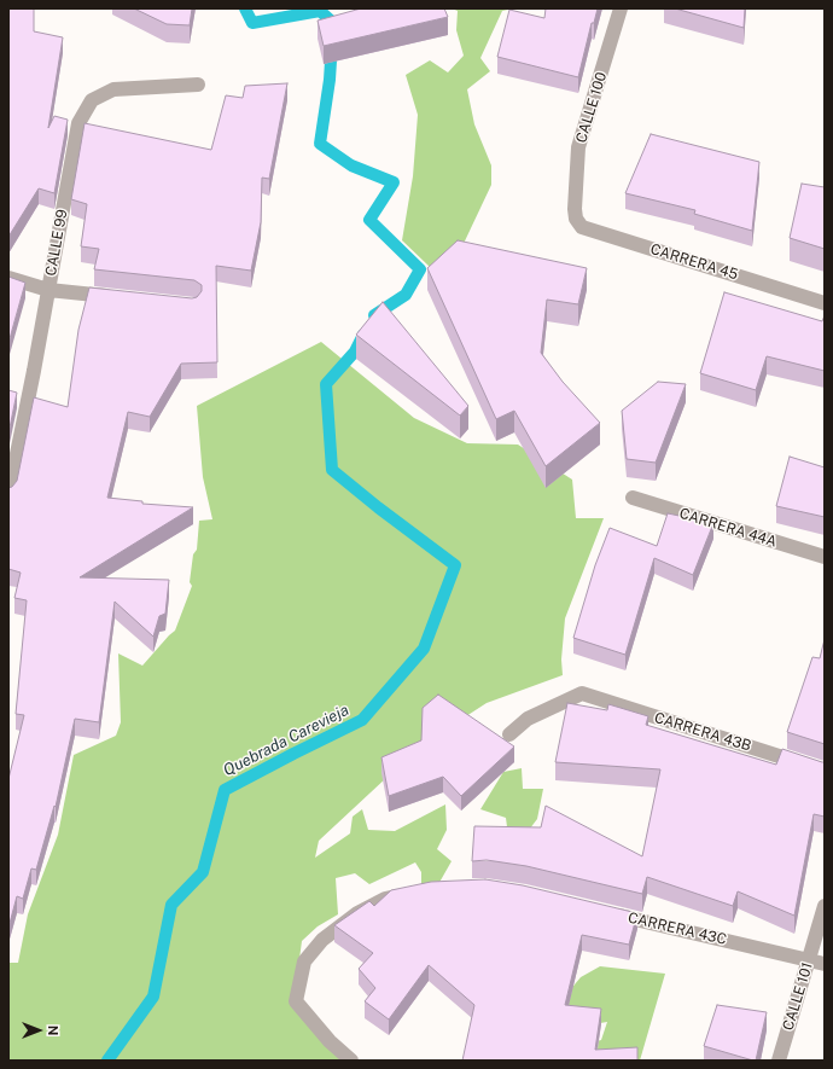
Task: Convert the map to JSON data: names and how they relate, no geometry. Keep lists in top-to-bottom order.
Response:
{
  "streets": {
    "street": [
      "CALLE 100",
      "CALLE 99",
      "CARRERA 45",
      "CARRERA 44A",
      "CARRERA 43B",
      "CARRERA 43C",
      "CALLE 101"
    ]
  },
  "crossings": [
    ["CALLE 100", "CARRERA 45"],
    ["CARRERA 43C", "CALLE 101"]
  ],
  "water": ["Quebrada Carevieja"],
  "north": "right"
}
